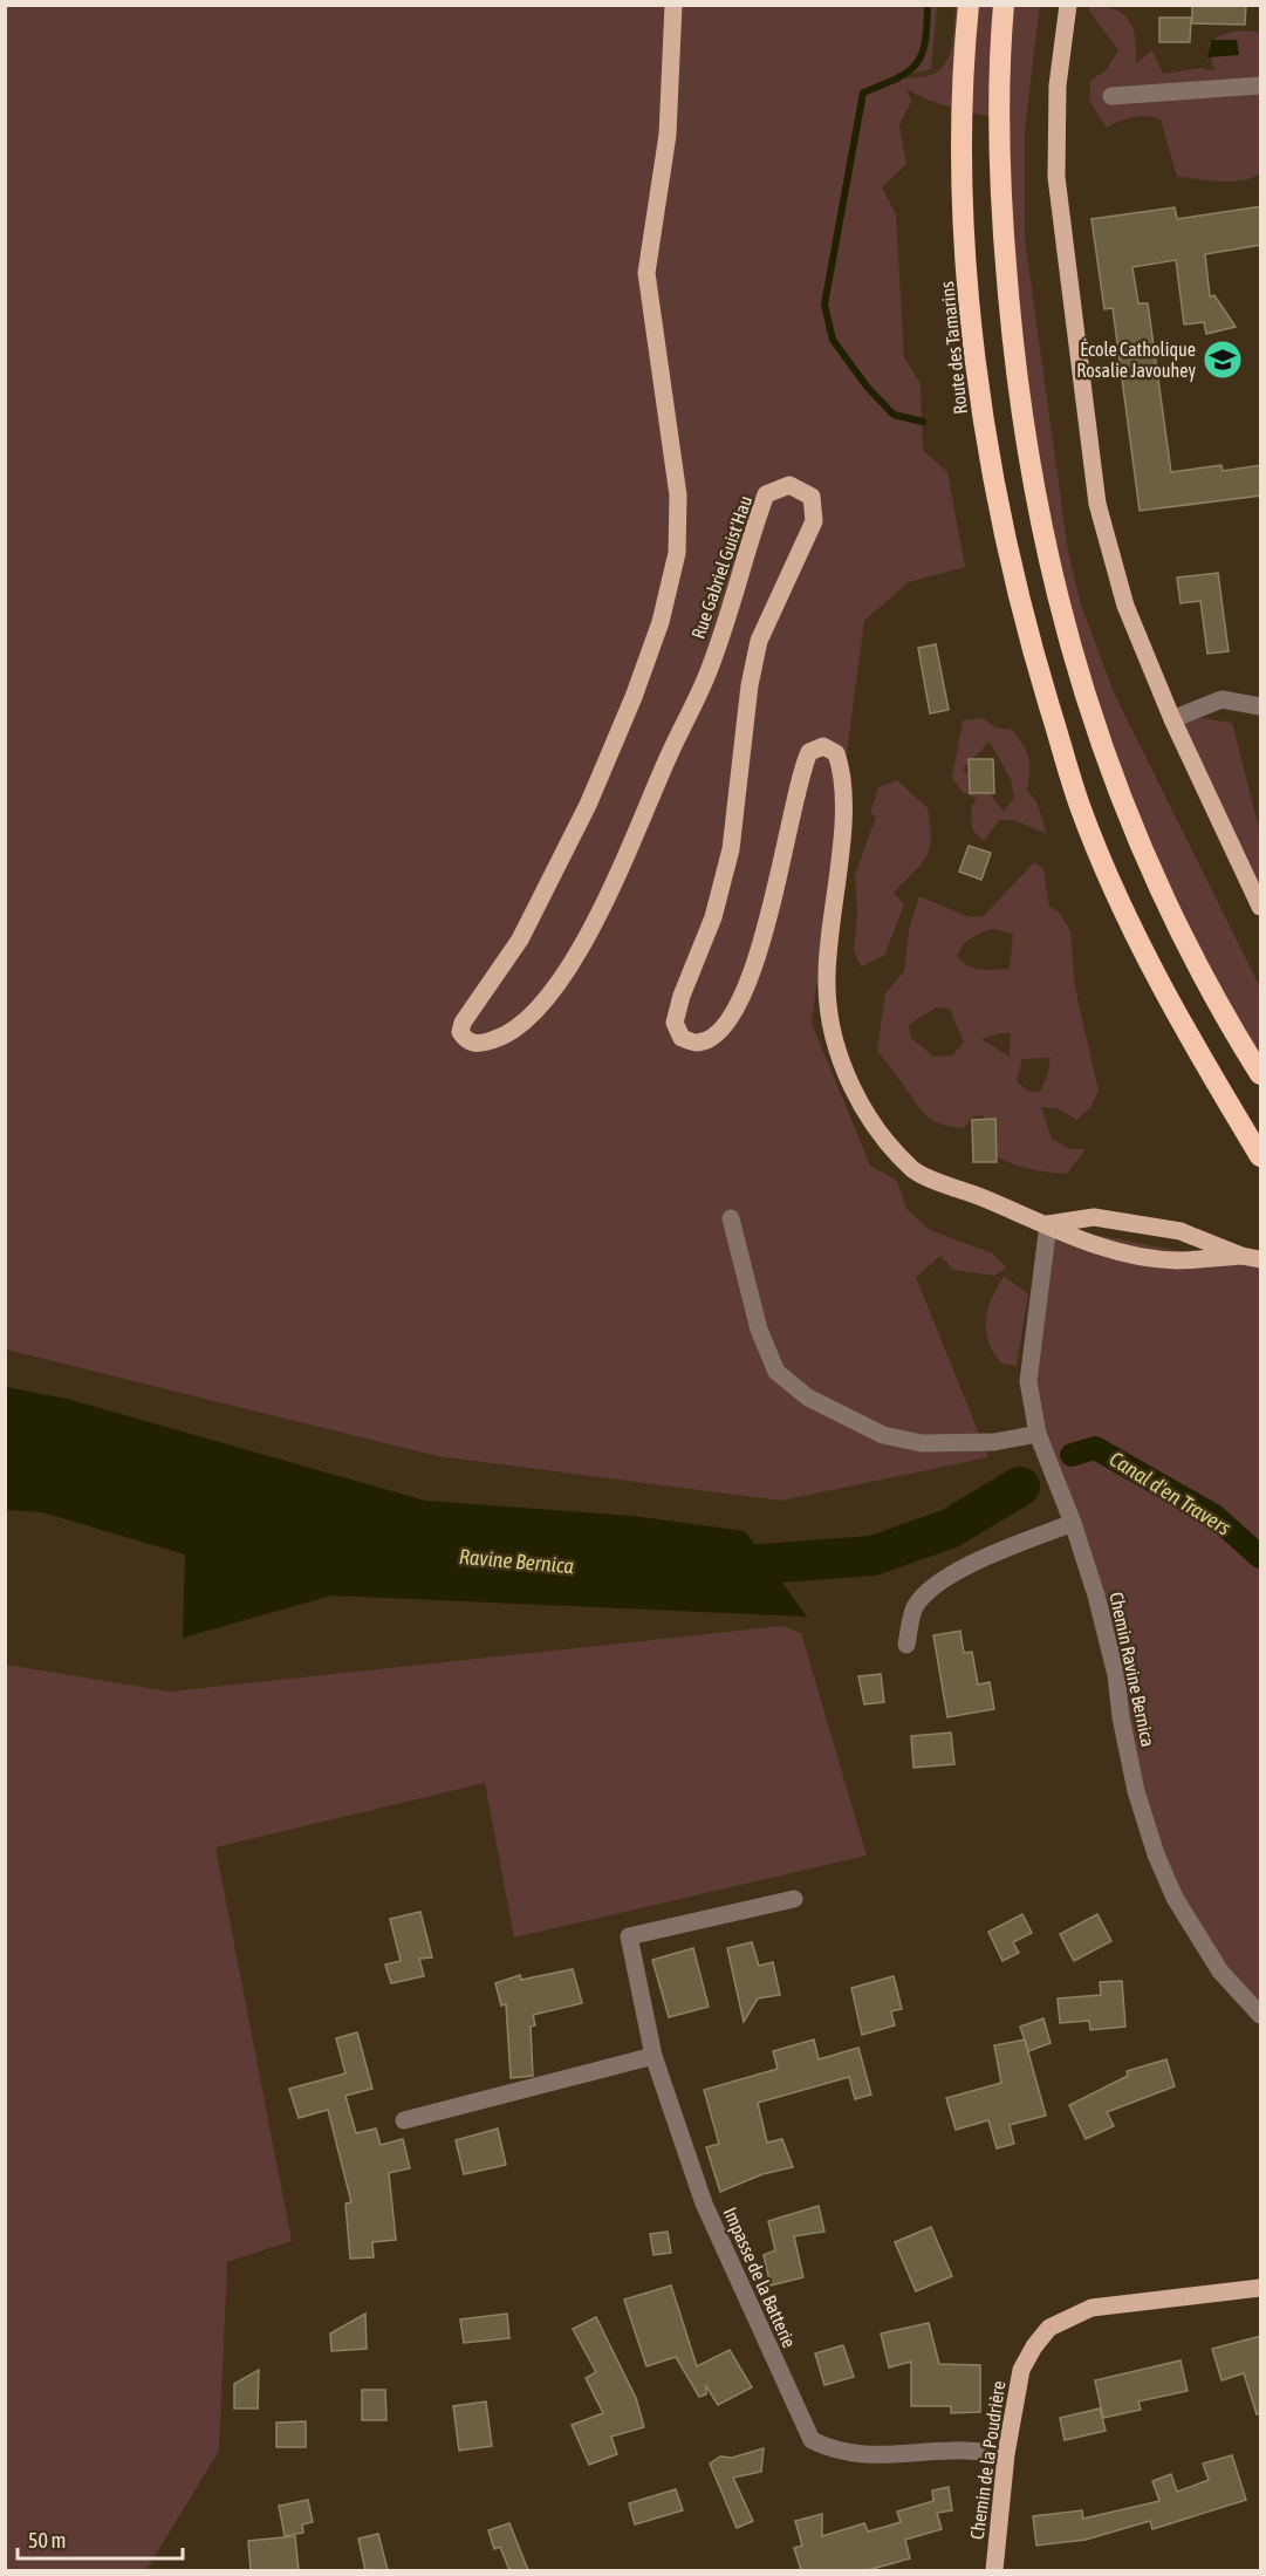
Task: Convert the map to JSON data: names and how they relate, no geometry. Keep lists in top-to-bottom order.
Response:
{
  "streets": {
    "highway": ["Route des Tamarins"],
    "main road": ["Rue Gabriel Guist'Hau", "Chemin de la Poudrière"],
    "street": ["Chemin Ravine Bernica", "Impasse de la Batterie"]
  },
  "crossings": [
    ["Rue Gabriel Guist'Hau", "Chemin Ravine Bernica"],
    ["Impasse de la Batterie", "Chemin de la Poudrière"]
  ],
  "water": ["Canal d'en Travers", "Ravine Bernica"],
  "places": {
    "school or university": ["École Catholique Rosalie Javouhey"]
  },
  "scale_bar": "50 m"
}
